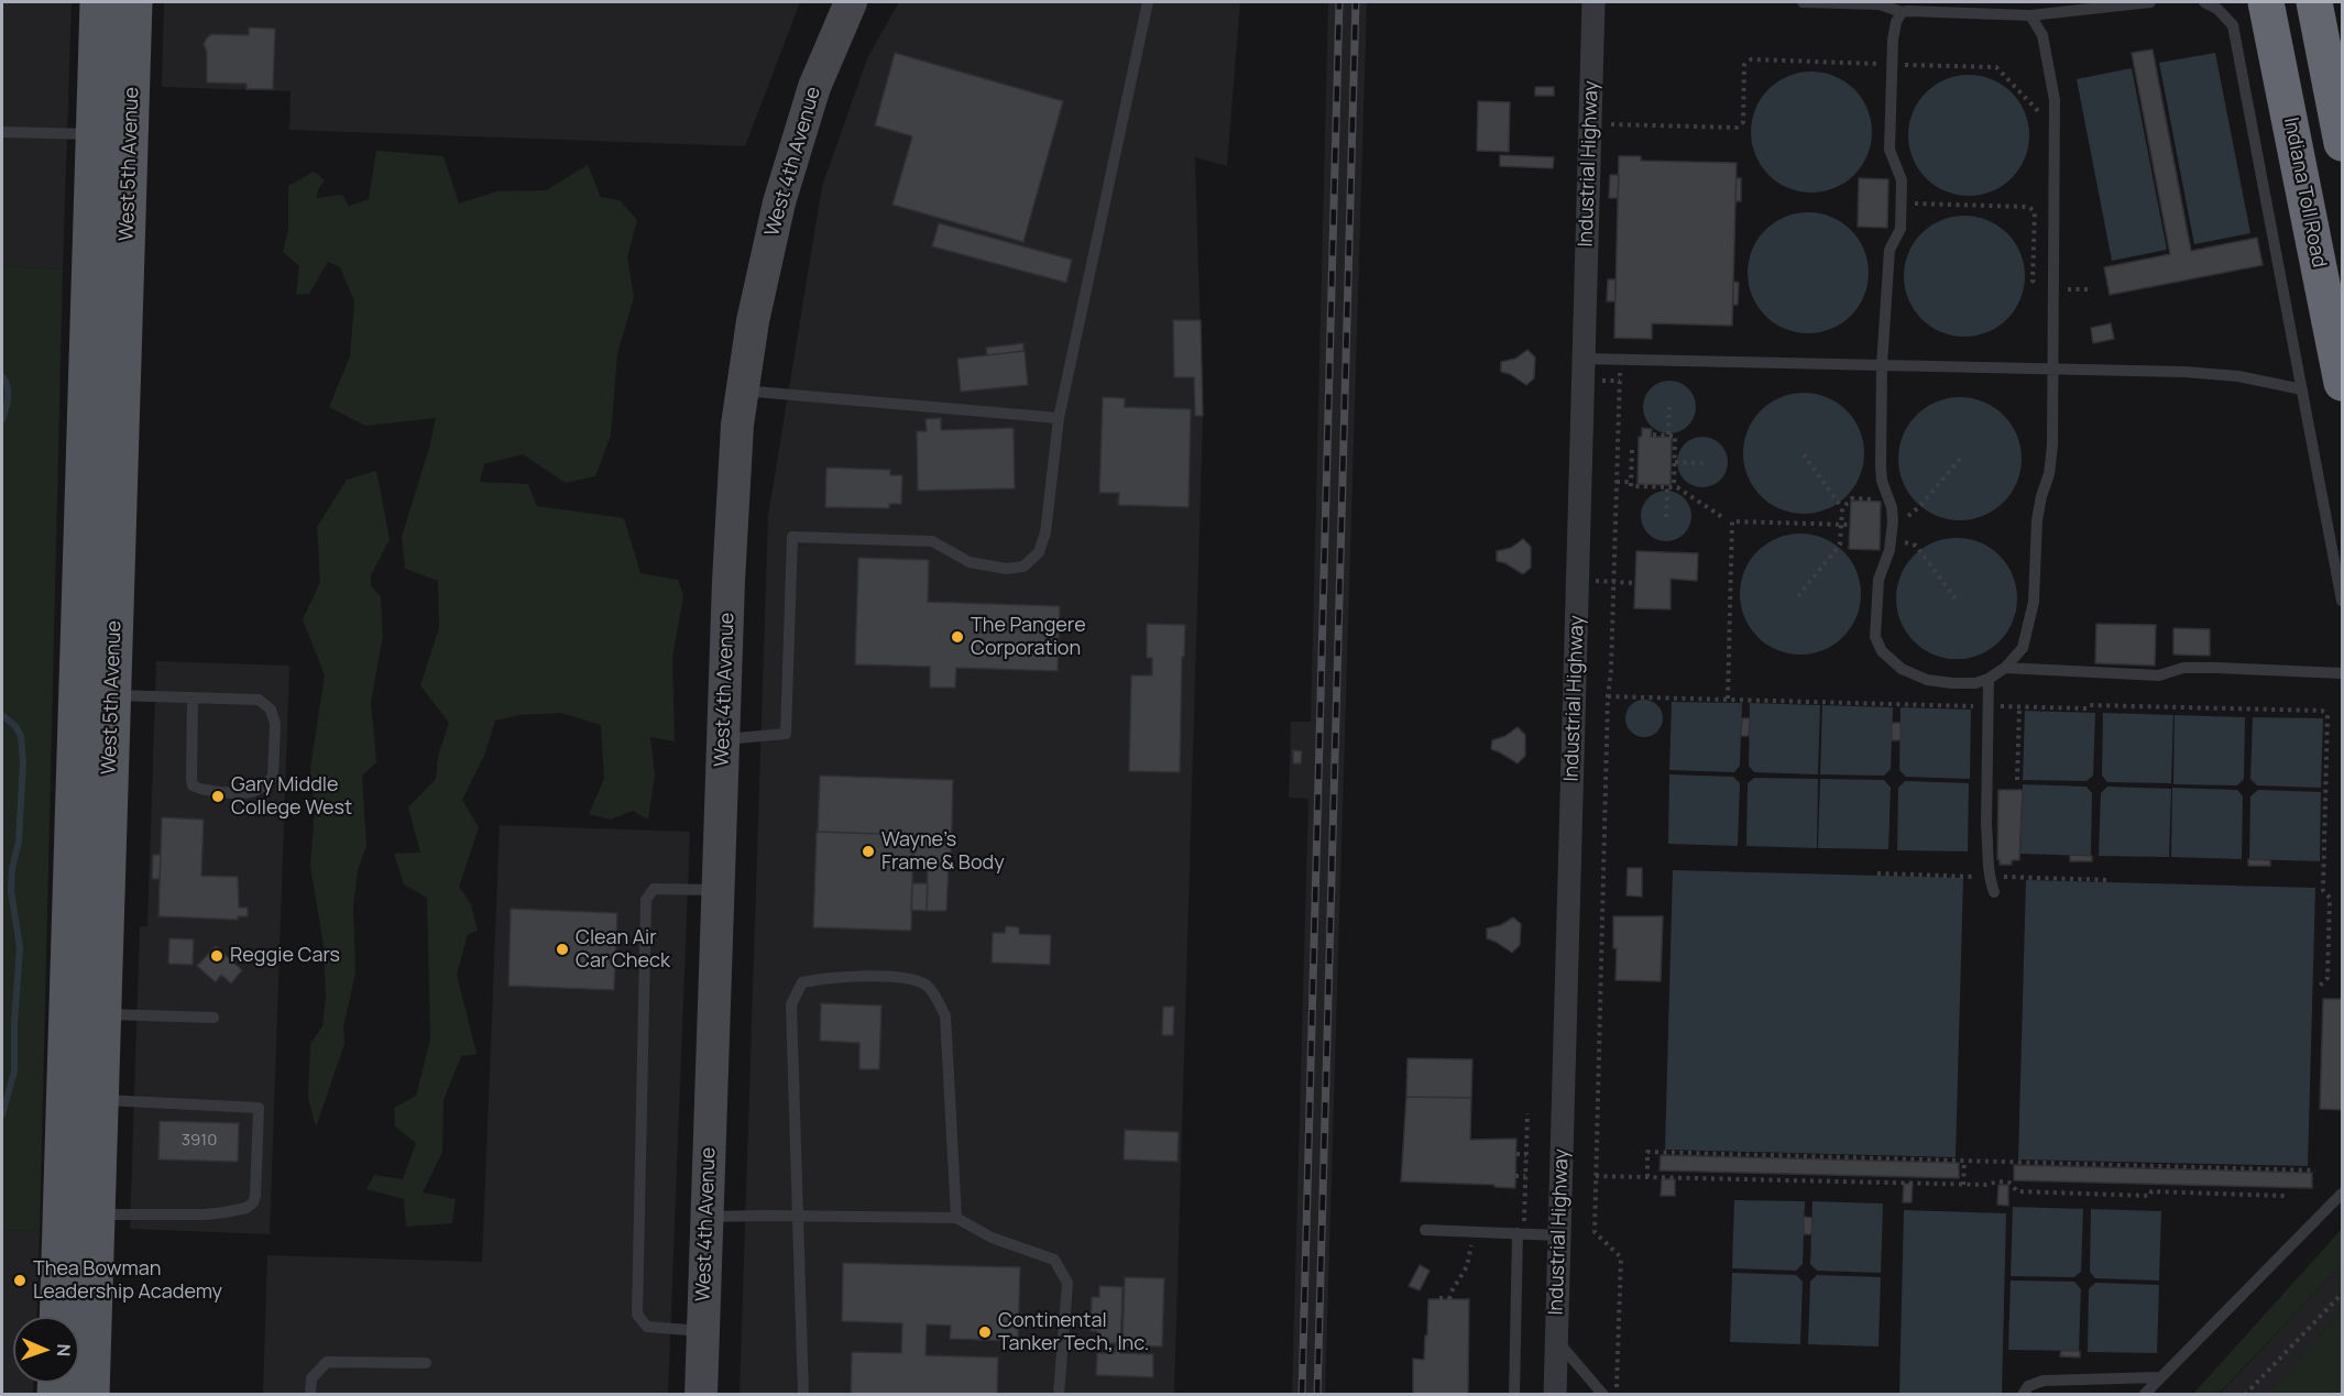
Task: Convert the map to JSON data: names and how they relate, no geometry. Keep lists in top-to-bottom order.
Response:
{
  "streets": {
    "highway": ["Indiana Toll Road"],
    "main road": ["West 4th Avenue", "West 5th Avenue"],
    "street": ["Industrial Highway"]
  },
  "places": [
    "The Pangere Corporation",
    "Gary Middle College West",
    "Wayne’s Frame & Body",
    "Clean Air Car Check",
    "Reggie Cars",
    "Thea Bowman Leadership Academy",
    "Continental Tanker Tech, Inc."
  ],
  "house_numbers": ["3910"],
  "north": "right"
}
